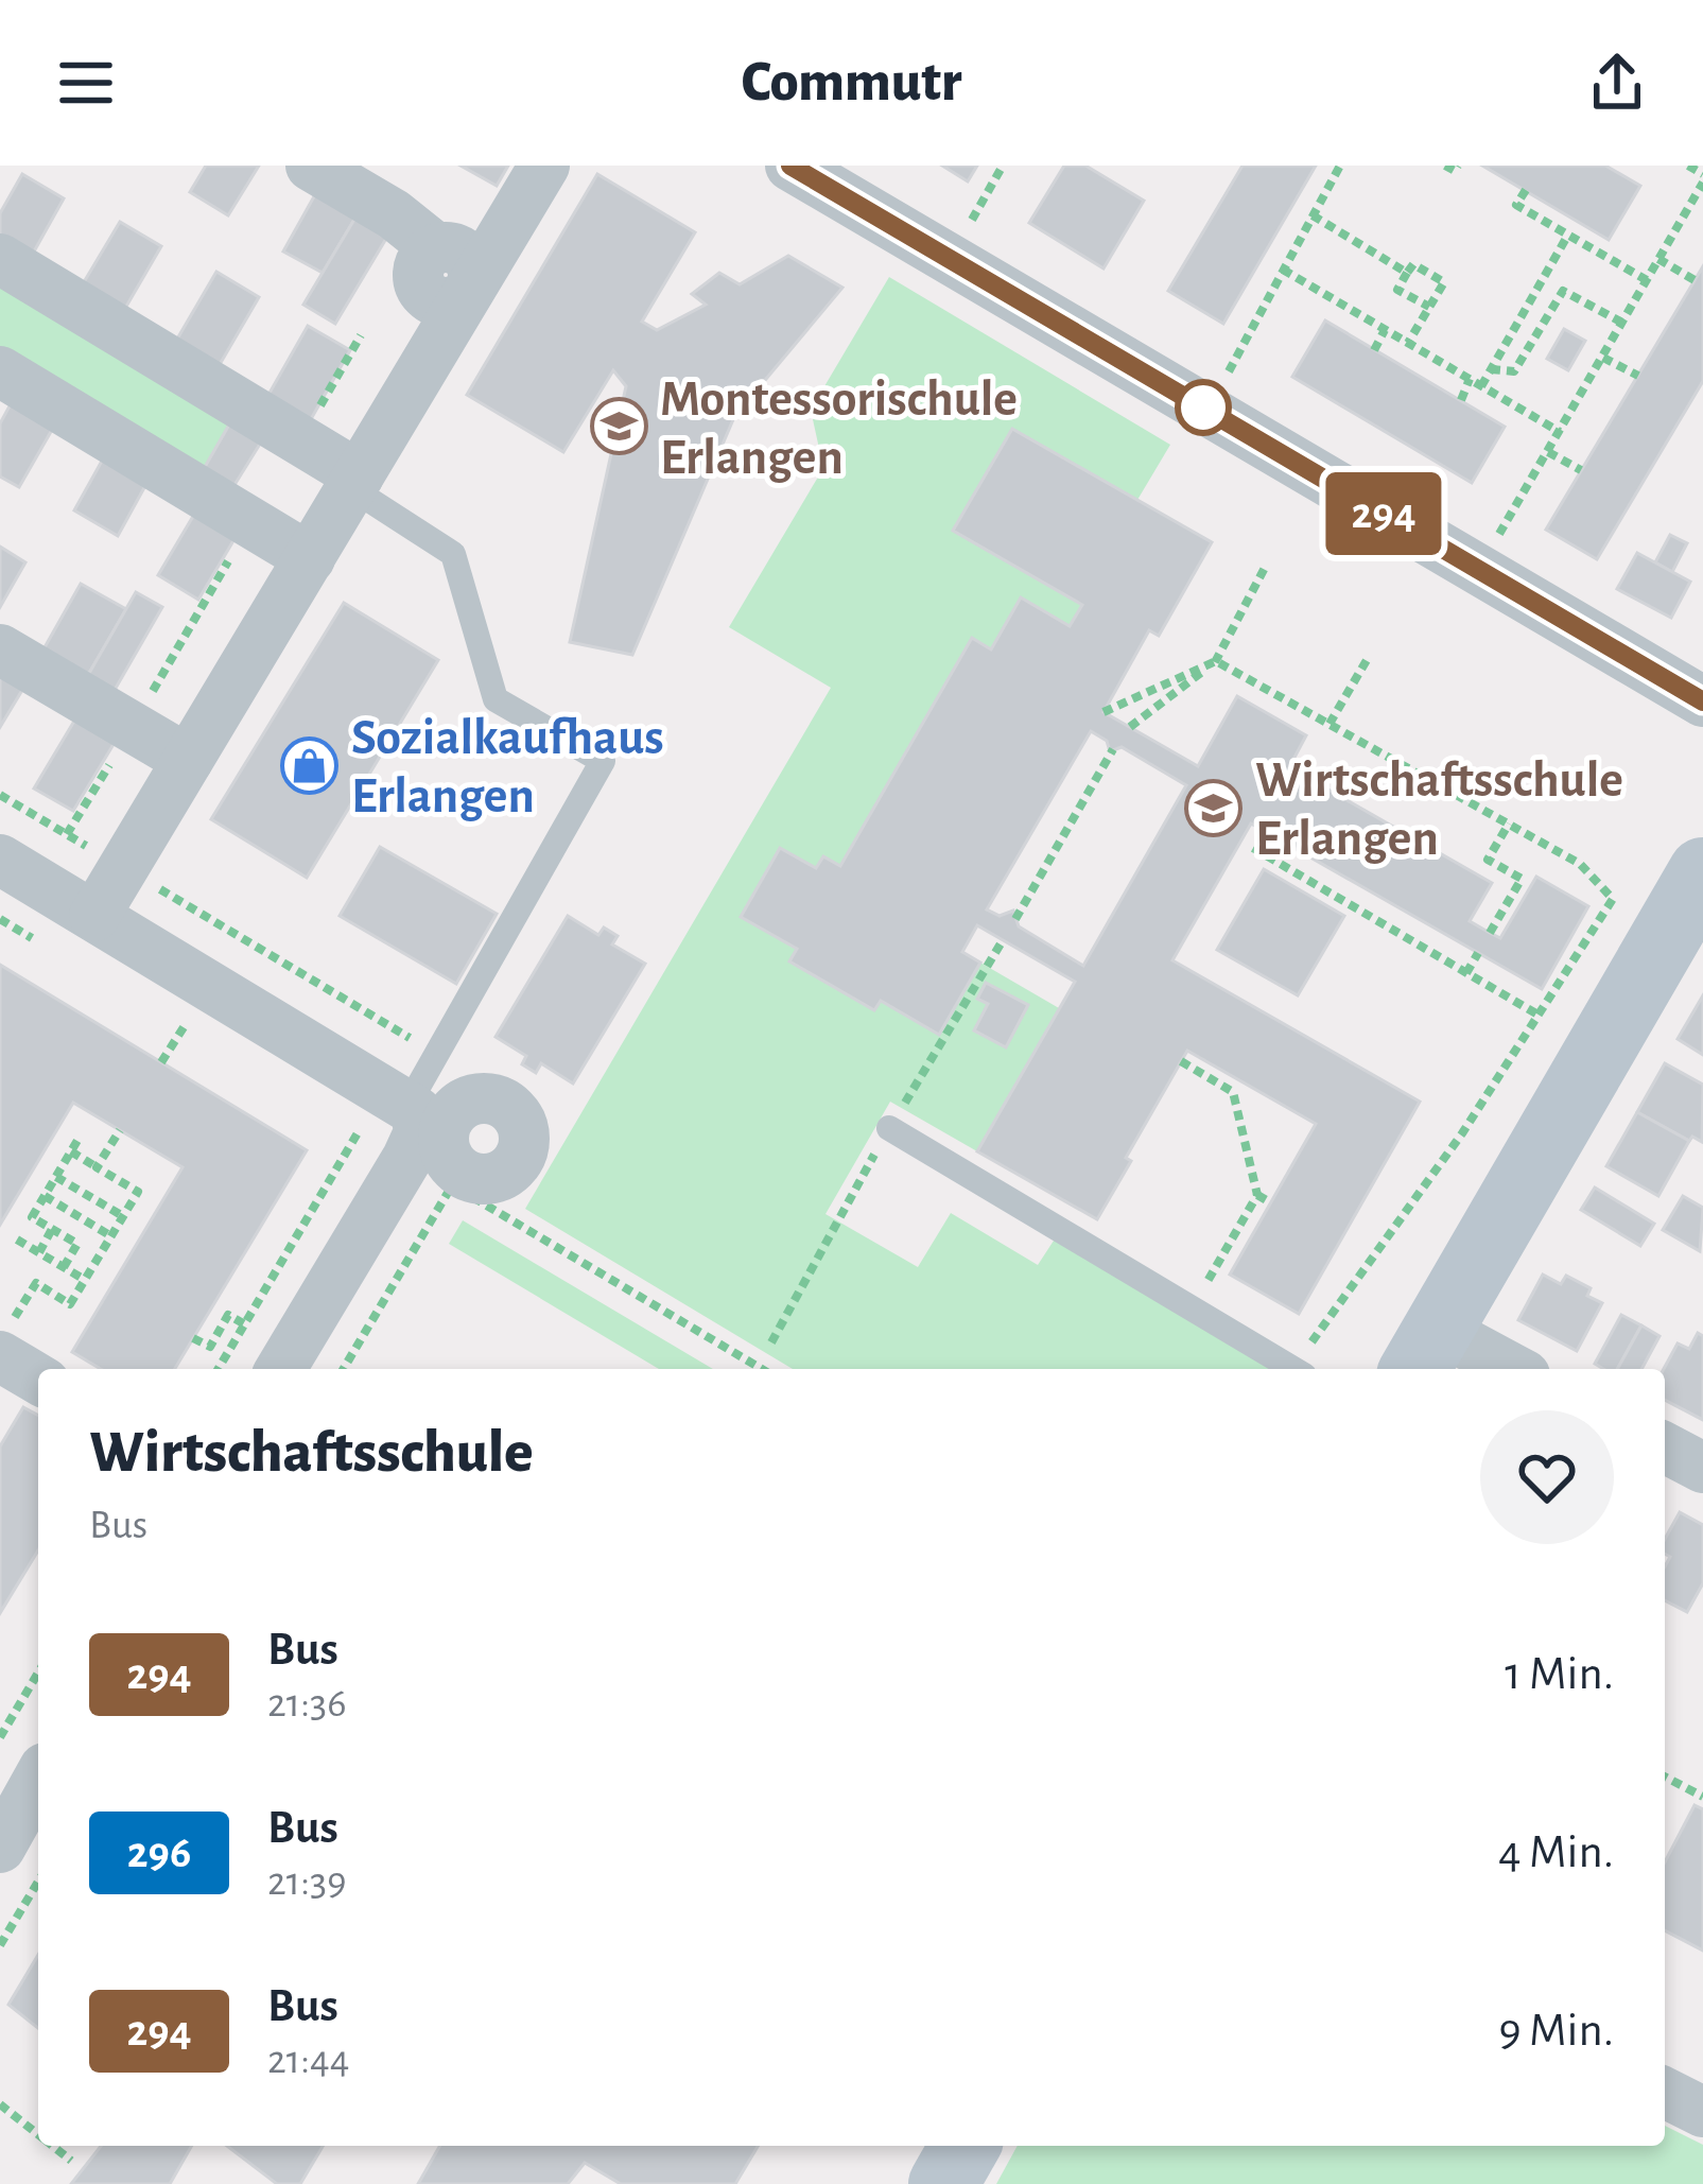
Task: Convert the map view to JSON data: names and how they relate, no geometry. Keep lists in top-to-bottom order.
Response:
{
  "places": {
    "school or university": ["Montessorischule Erlangen", "Wirtschaftsschule Erlangen"],
    "shop": ["Sozialkaufhaus Erlangen"]
  },
  "lines": ["bus line 294"],
  "page": {
    "header": "Commutr",
    "on_map": "294",
    "heading": ["Wirtschaftsschule", "Bus"],
    "list": [
      {
        "mark": "294",
        "name": "Bus",
        "note": "21:36",
        "value": "1 Min."
      },
      {
        "mark": "296",
        "name": "Bus",
        "note": "21:39",
        "value": "4 Min."
      },
      {
        "mark": "294",
        "name": "Bus",
        "note": "21:44",
        "value": "9 Min."
      }
    ]
  }
}
